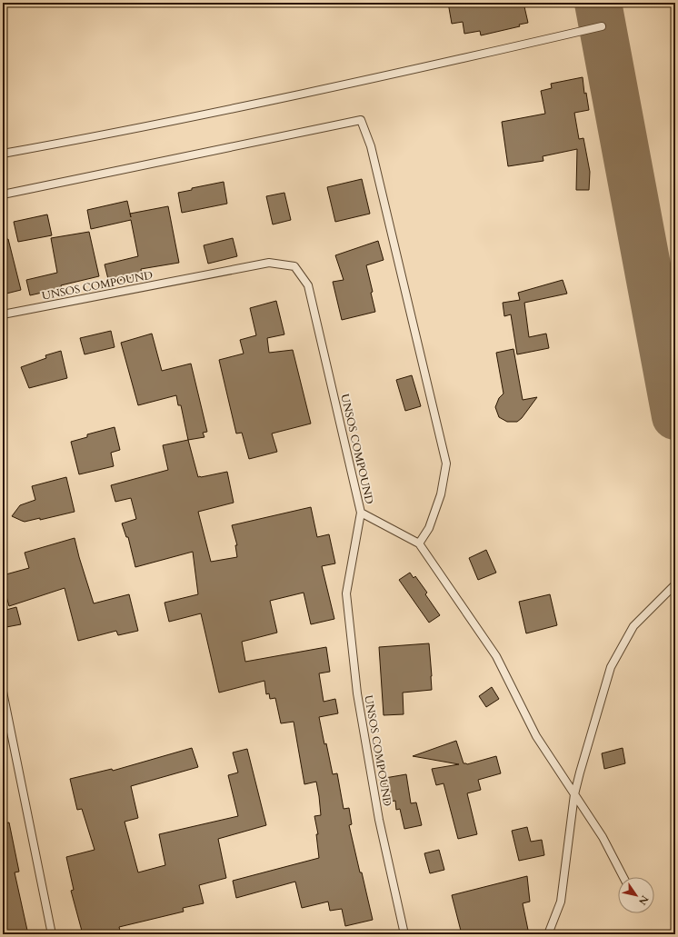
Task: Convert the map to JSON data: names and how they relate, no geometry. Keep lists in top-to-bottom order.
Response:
{
  "streets": {
    "lane": ["UNSOS COMPOUND"]
  },
  "north": "bottom right"
}
